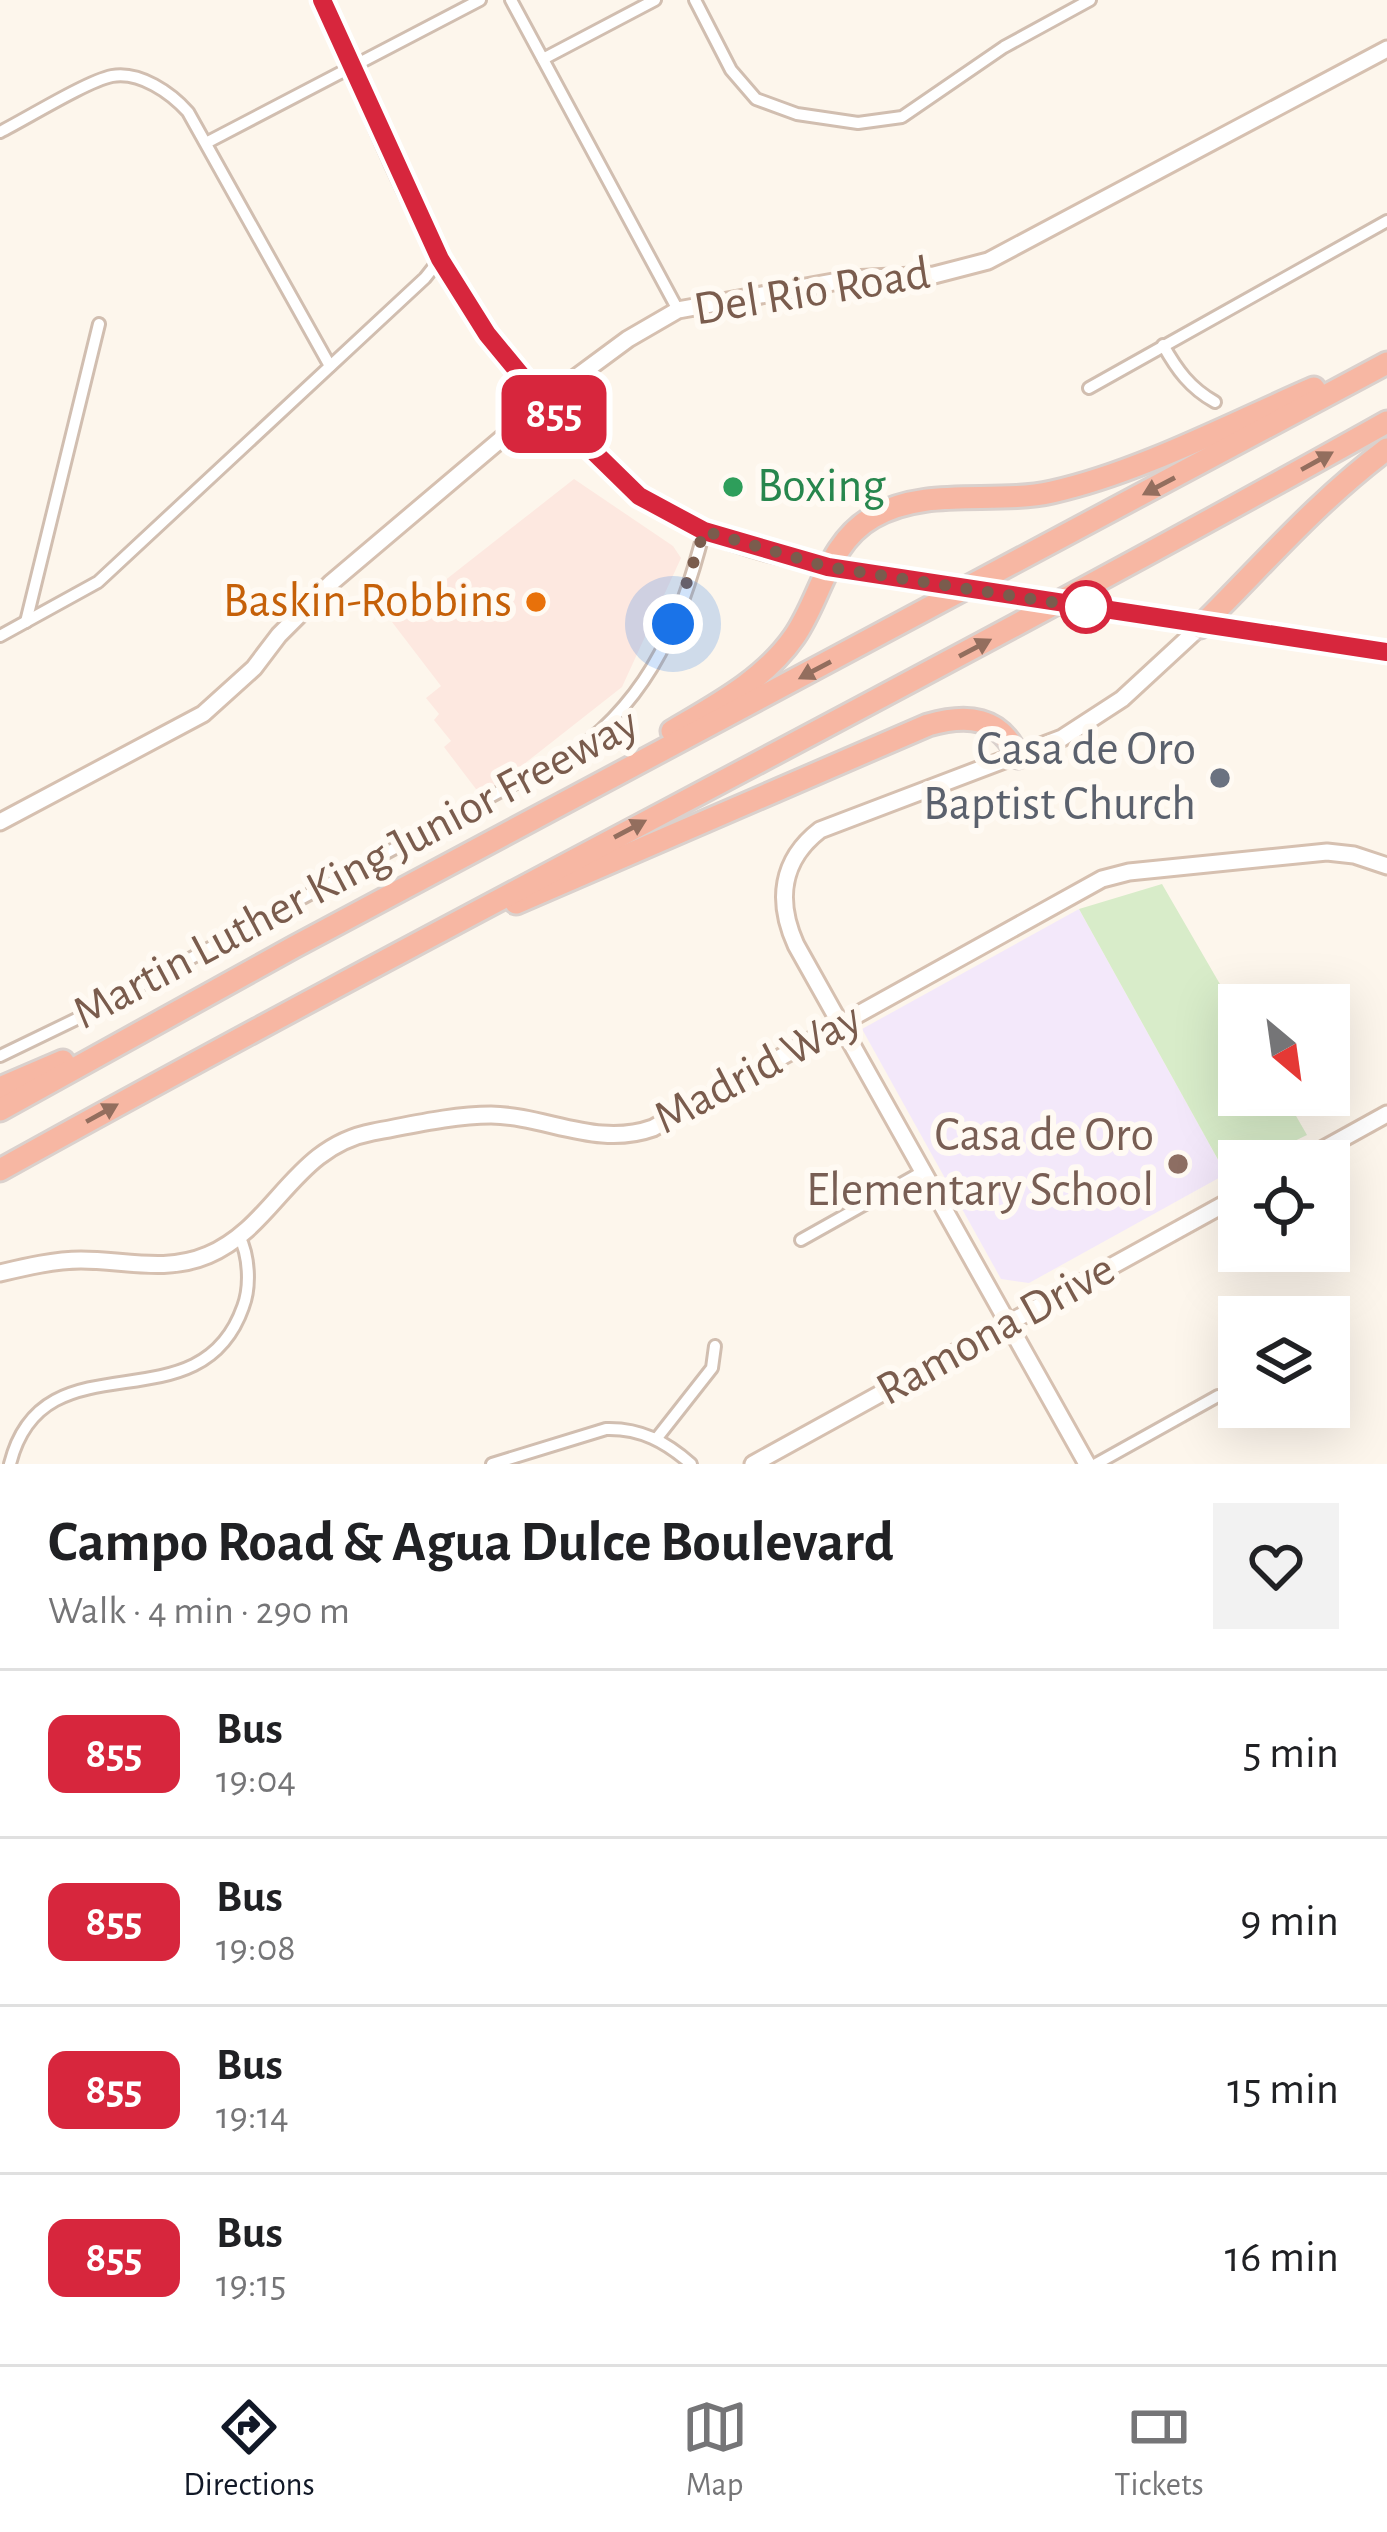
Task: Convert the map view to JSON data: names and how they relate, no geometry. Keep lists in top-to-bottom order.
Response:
{
  "streets": {
    "highway": ["Martin Luther King Junior Freeway"],
    "street": ["Del Rio Road", "Madrid Way", "Ramona Drive"]
  },
  "places": [
    "Boxing",
    "Baskin-Robbins",
    "Casa de Oro Baptist Church",
    "Casa de Oro Elementary School"
  ],
  "lines": ["bus line 855"],
  "north": "bottom right",
  "page": {
    "on_map": "855",
    "heading": ["Campo Road & Agua Dulce Boulevard", "Walk · 4 min · 290 m"],
    "list": [
      {
        "mark": "855",
        "name": "Bus",
        "note": "19:04",
        "value": "5 min"
      },
      {
        "mark": "855",
        "name": "Bus",
        "note": "19:08",
        "value": "9 min"
      },
      {
        "mark": "855",
        "name": "Bus",
        "note": "19:14",
        "value": "15 min"
      },
      {
        "mark": "855",
        "name": "Bus",
        "note": "19:15",
        "value": "16 min"
      }
    ],
    "tabs": ["Directions", "Map", "Tickets"]
  }
}
